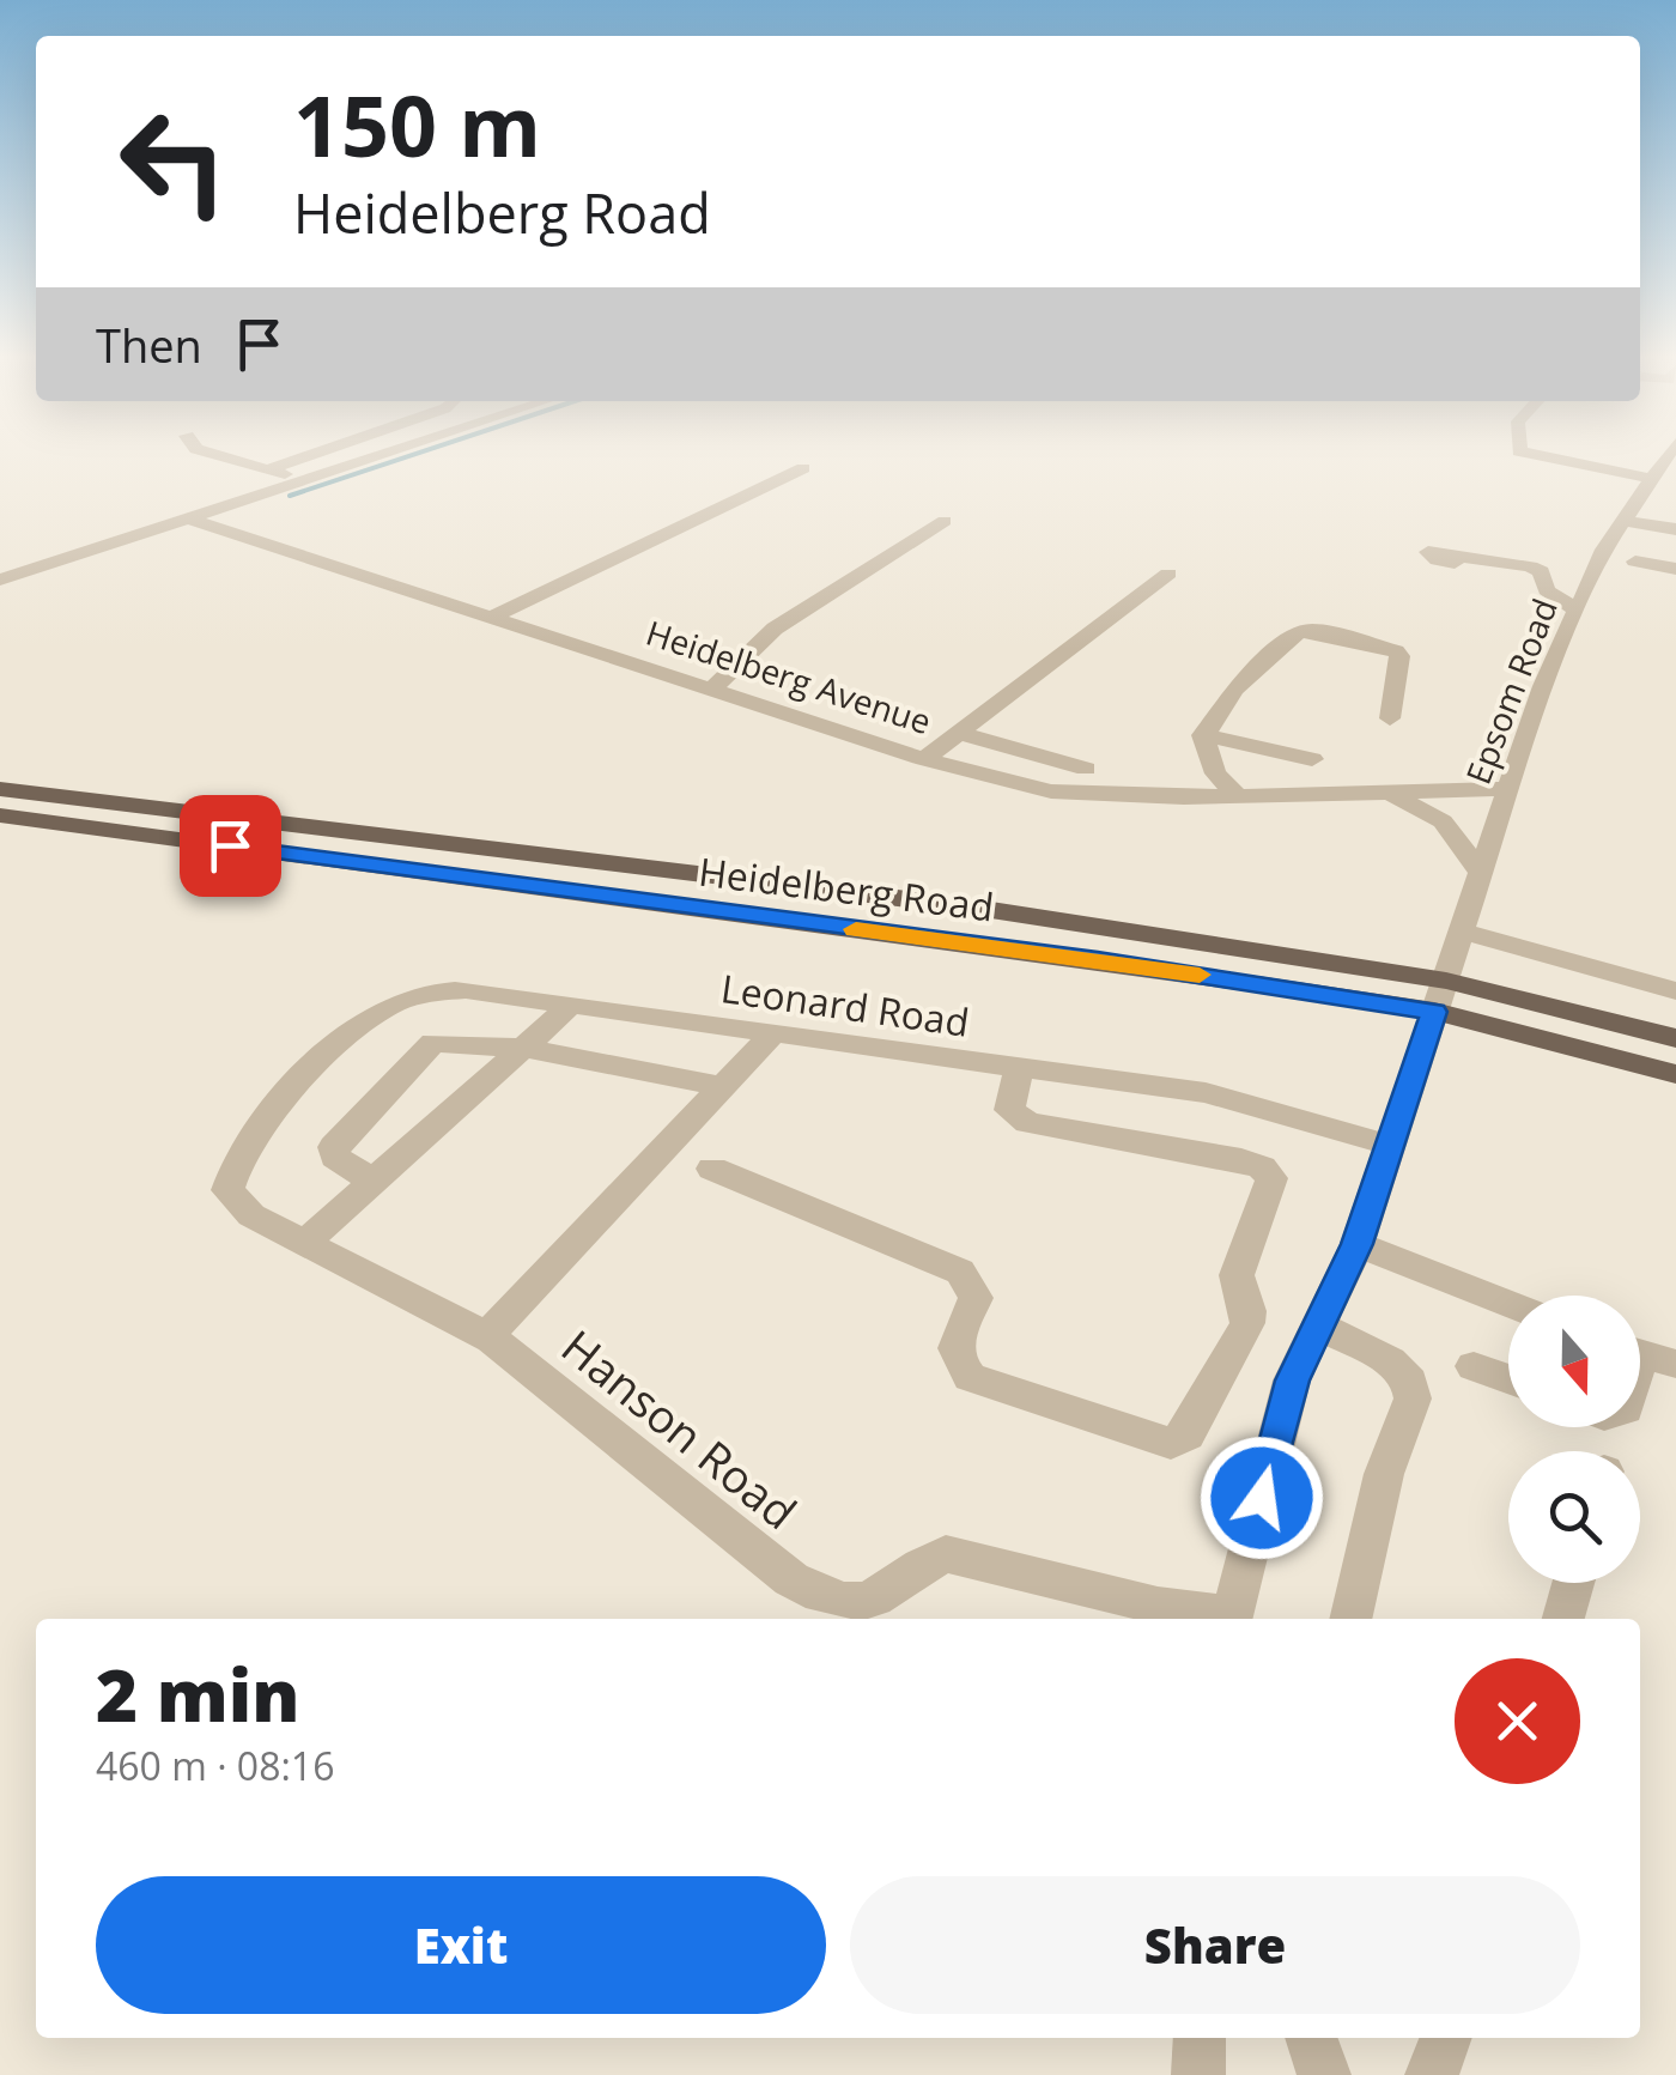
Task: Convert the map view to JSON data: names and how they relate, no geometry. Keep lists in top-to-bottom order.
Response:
{
  "streets": {
    "main road": ["Heidelberg Road"],
    "street": [
      "Heidelberg Avenue",
      "Epsom Road",
      "Leonard Road",
      "Hanson Road"
    ]
  },
  "crossings": [
    ["Heidelberg Avenue", "Epsom Road"],
    ["Epsom Road", "Heidelberg Road"],
    ["Epsom Road", "Leonard Road"],
    ["Leonard Road", "Hanson Road"]
  ],
  "north": "bottom",
  "page": {
    "turn": ["150 m", "Heidelberg Road"],
    "then": "Then",
    "heading": ["2 min", "460 m · 08:16"],
    "buttons": ["Exit", "Share"]
  }
}
